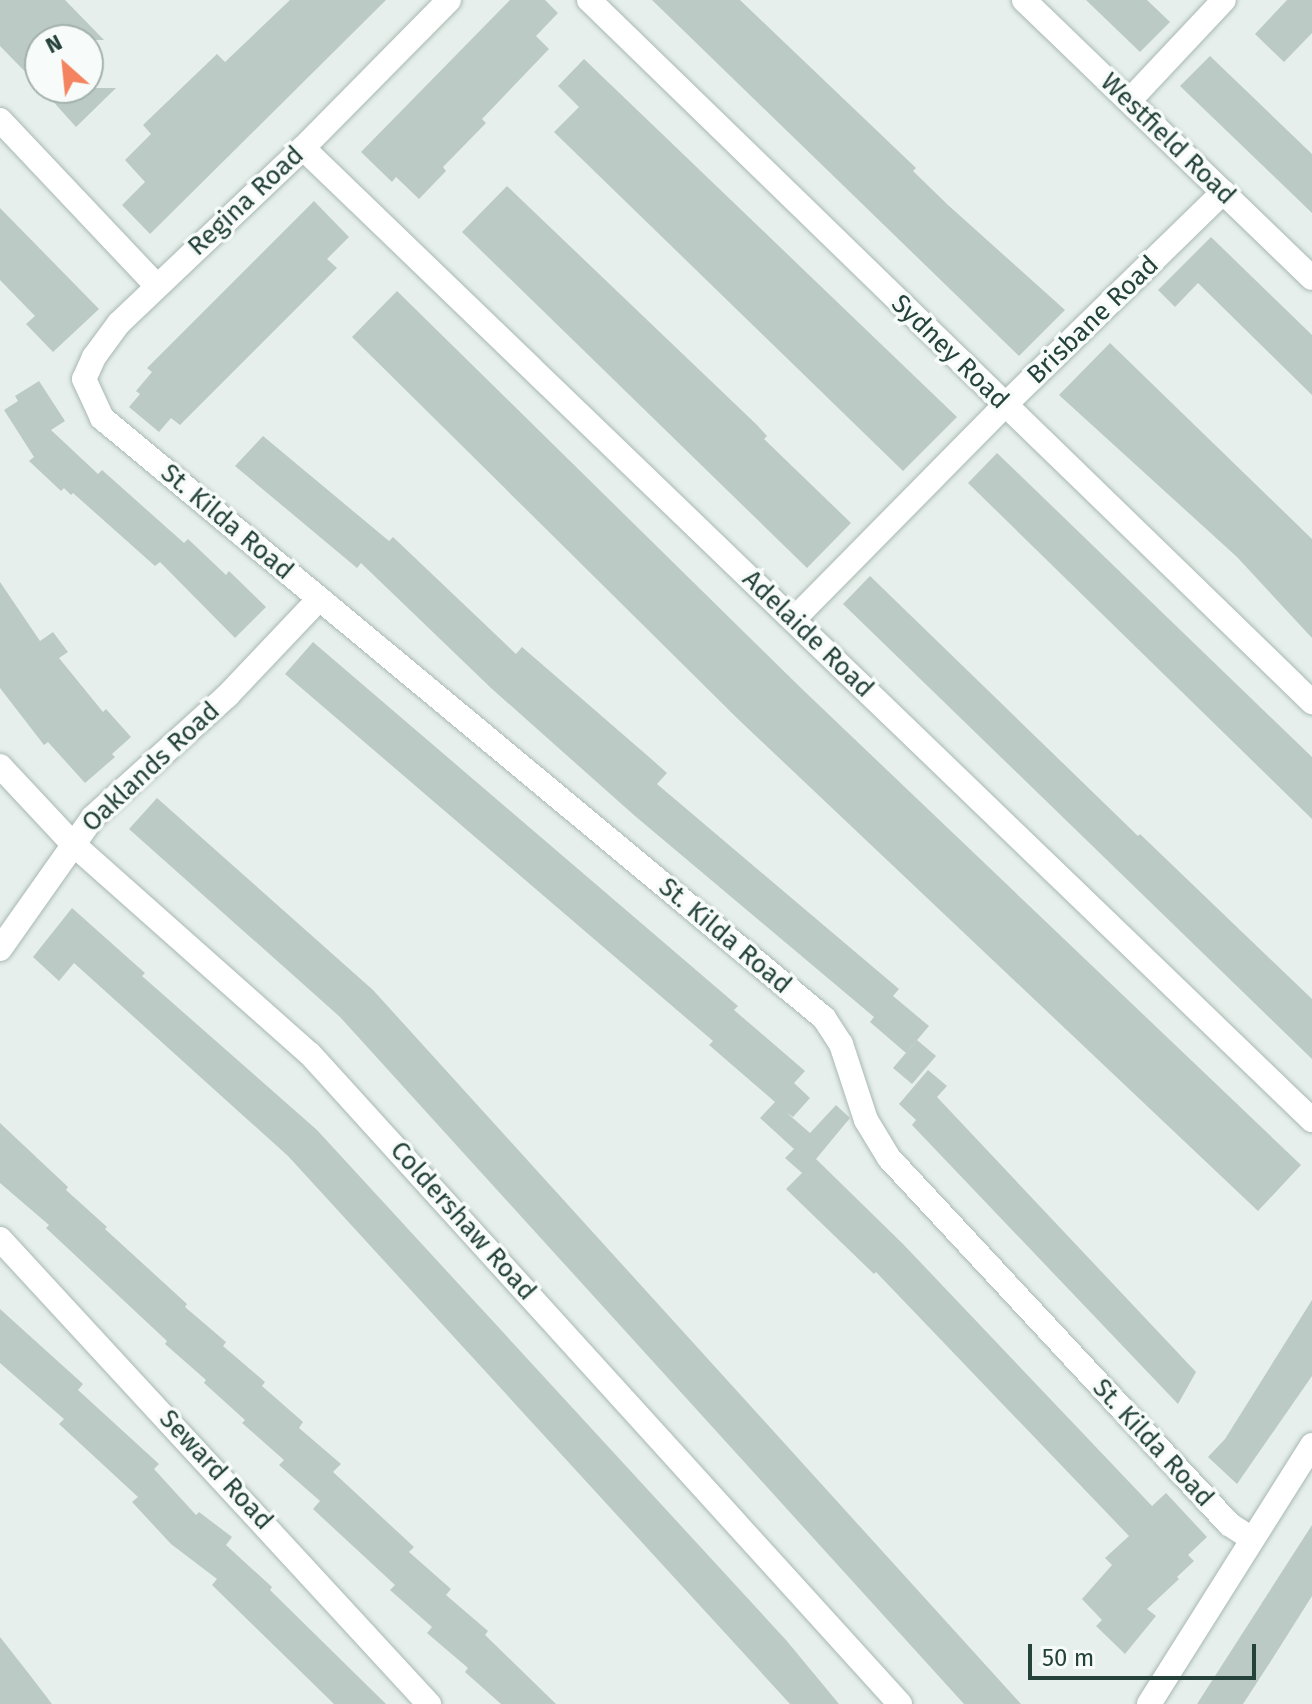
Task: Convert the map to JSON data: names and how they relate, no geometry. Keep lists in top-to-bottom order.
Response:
{
  "streets": {
    "street": [
      "Westfield Road",
      "Regina Road",
      "Brisbane Road",
      "Sydney Road",
      "St. Kilda Road",
      "Adelaide Road",
      "Oaklands Road",
      "Coldershaw Road",
      "Seward Road"
    ]
  },
  "crossings": [
    ["Westfield Road", "Brisbane Road"],
    ["Regina Road", "St. Kilda Road"],
    ["Regina Road", "Adelaide Road"],
    ["Brisbane Road", "Sydney Road"],
    ["Brisbane Road", "Adelaide Road"],
    ["St. Kilda Road", "Oaklands Road"],
    ["Oaklands Road", "Coldershaw Road"]
  ],
  "scale_bar": "50 m",
  "north": "top left"
}
